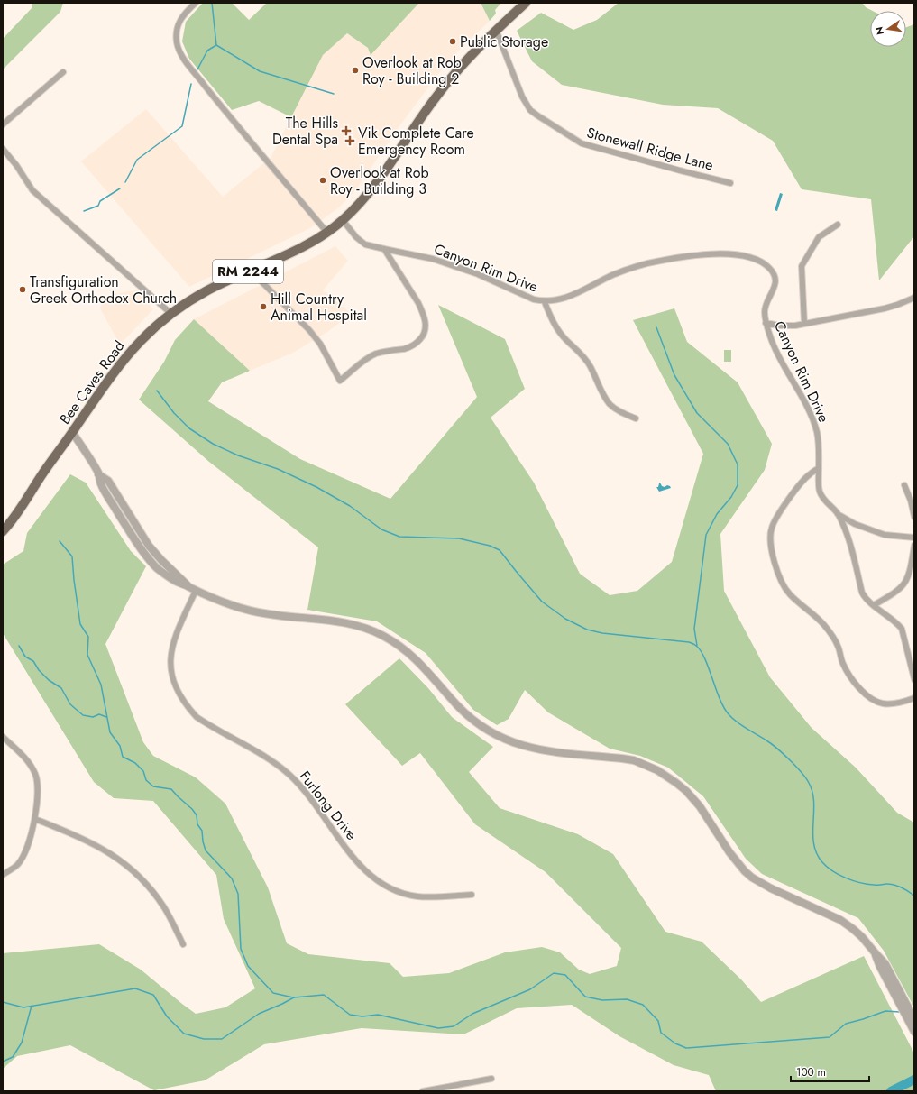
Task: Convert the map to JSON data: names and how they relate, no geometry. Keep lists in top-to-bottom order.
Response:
{
  "streets": {
    "main road": ["RM 2244", "Bee Caves Road"],
    "street": ["Stonewall Ridge Lane", "Canyon Rim Drive", "Furlong Drive"]
  },
  "crossings": [
    ["Stonewall Ridge Lane", "Bee Caves Road"],
    ["Canyon Rim Drive", "Bee Caves Road"]
  ],
  "places": {
    "other": [
      "Public Storage",
      "Overlook at Rob Roy - Building 2",
      "Overlook at Rob Roy - Building 3",
      "Transfiguration Greek Orthodox Church",
      "Hill Country Animal Hospital"
    ],
    "health": ["The Hills Dental Spa", "Vik Complete Care Emergency Room"]
  },
  "scale_bar": "100 m",
  "north": "left"
}
